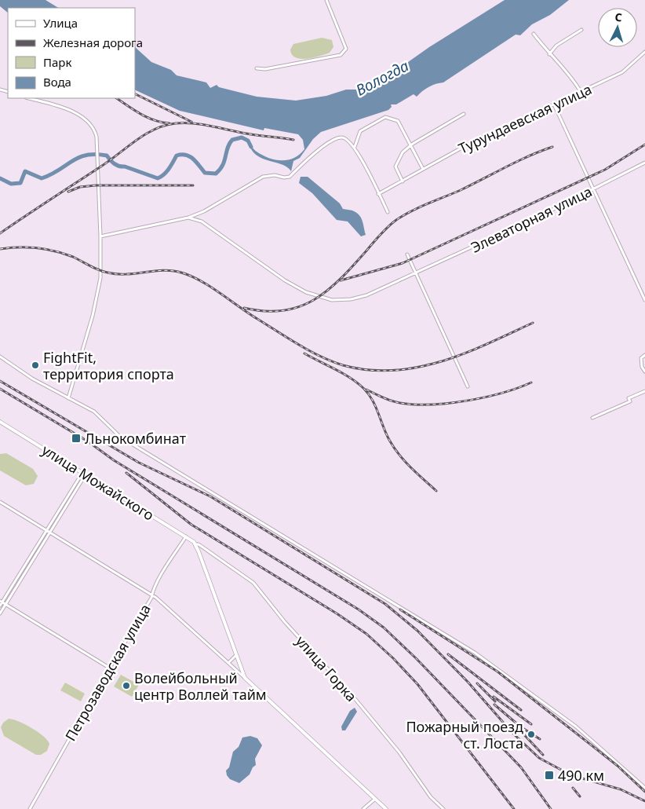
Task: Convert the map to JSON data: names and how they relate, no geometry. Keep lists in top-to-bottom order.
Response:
{
  "streets": {
    "main road": ["улица Можайского"],
    "street": [
      "Турундаевская улица",
      "Элеваторная улица",
      "улица Горка",
      "Петрозаводская улица"
    ]
  },
  "crossings": [
    ["улица Можайского", "улица Горка"],
    ["улица Можайского", "Петрозаводская улица"]
  ],
  "water": ["Вологда"],
  "places": {
    "other": ["FightFit, территория спорта", "Волейбольный центр Воллей тайм", "Пожарный поезд ст. Лоста"],
    "transit": ["Льнокомбинат", "490 км"]
  },
  "legend": [
    "Улица",
    "Железная дорога",
    "Парк",
    "Вода"
  ],
  "north": "top"
}
